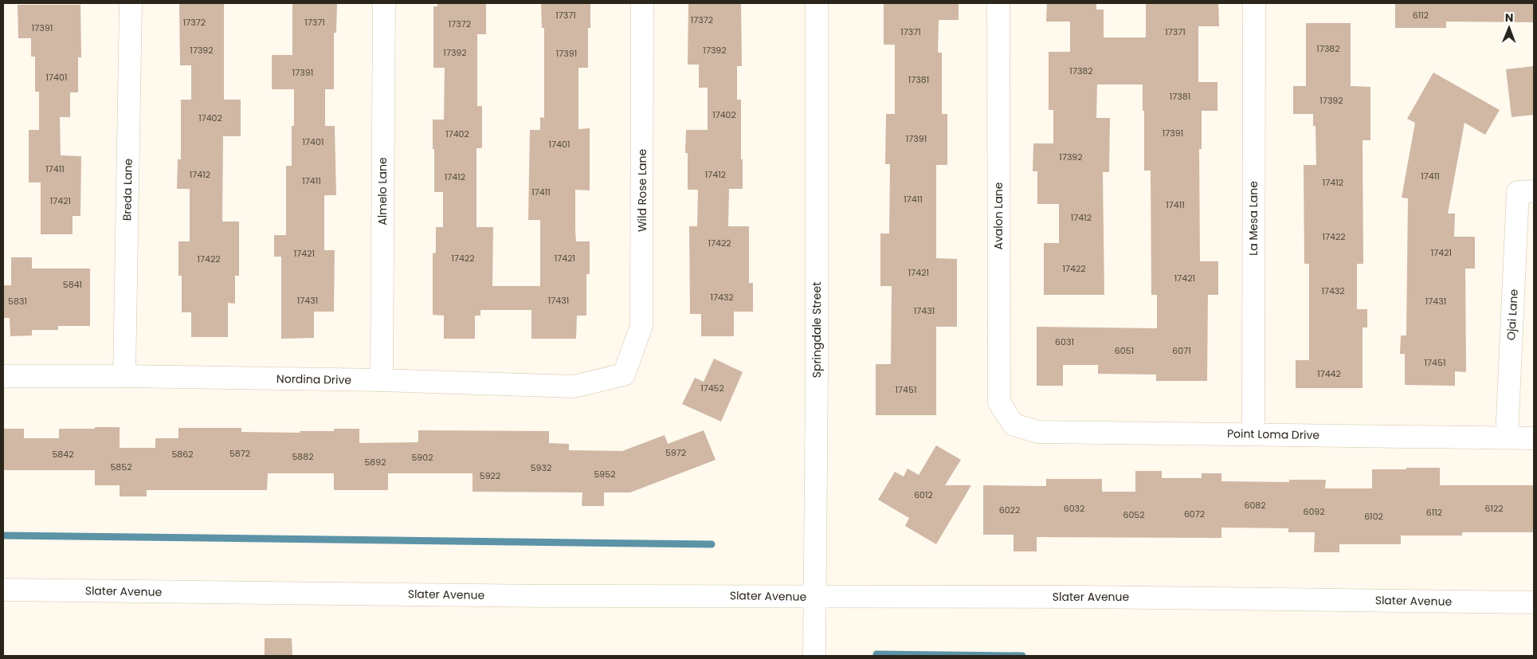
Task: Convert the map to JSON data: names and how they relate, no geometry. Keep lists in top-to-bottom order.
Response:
{
  "streets": {
    "street": [
      "Breda Lane",
      "Wild Rose Lane",
      "Almelo Lane",
      "Avalon Lane",
      "La Mesa Lane",
      "Ojai Lane",
      "Springdale Street",
      "Nordina Drive",
      "Point Loma Drive",
      "Slater Avenue"
    ]
  },
  "crossings": [
    ["Breda Lane", "Nordina Drive"],
    ["Wild Rose Lane", "Nordina Drive"],
    ["Almelo Lane", "Nordina Drive"],
    ["Avalon Lane", "Point Loma Drive"],
    ["La Mesa Lane", "Point Loma Drive"],
    ["Ojai Lane", "Point Loma Drive"],
    ["Springdale Street", "Slater Avenue"]
  ],
  "house_numbers": [
    "17371",
    "6112",
    "17372",
    "17372",
    "17371",
    "17372",
    "17391",
    "17371",
    "17371",
    "17382",
    "17392",
    "17392",
    "17392",
    "17391",
    "17382",
    "17391",
    "17401",
    "17381",
    "17381",
    "17392",
    "17402",
    "17402",
    "17391",
    "17402",
    "17391",
    "17401",
    "17401",
    "17392",
    "17411",
    "17412",
    "17412",
    "17411",
    "17412",
    "17411",
    "17412",
    "17411",
    "17411",
    "17421",
    "17411",
    "17412",
    "17422",
    "17422",
    "17421",
    "17421",
    "17422",
    "17421",
    "17422",
    "17422",
    "17421",
    "17421",
    "5841",
    "17432",
    "17432",
    "17431",
    "17431",
    "5831",
    "17431",
    "17431",
    "6031",
    "6051",
    "6071",
    "17451",
    "17442",
    "17452",
    "17451",
    "5972",
    "5872",
    "5842",
    "5862",
    "5882",
    "5902",
    "5892",
    "5852",
    "5932",
    "5952",
    "5922",
    "6012",
    "6082",
    "6032",
    "6122",
    "6022",
    "6092",
    "6112",
    "6072",
    "6052",
    "6102"
  ],
  "north": "top"
}
